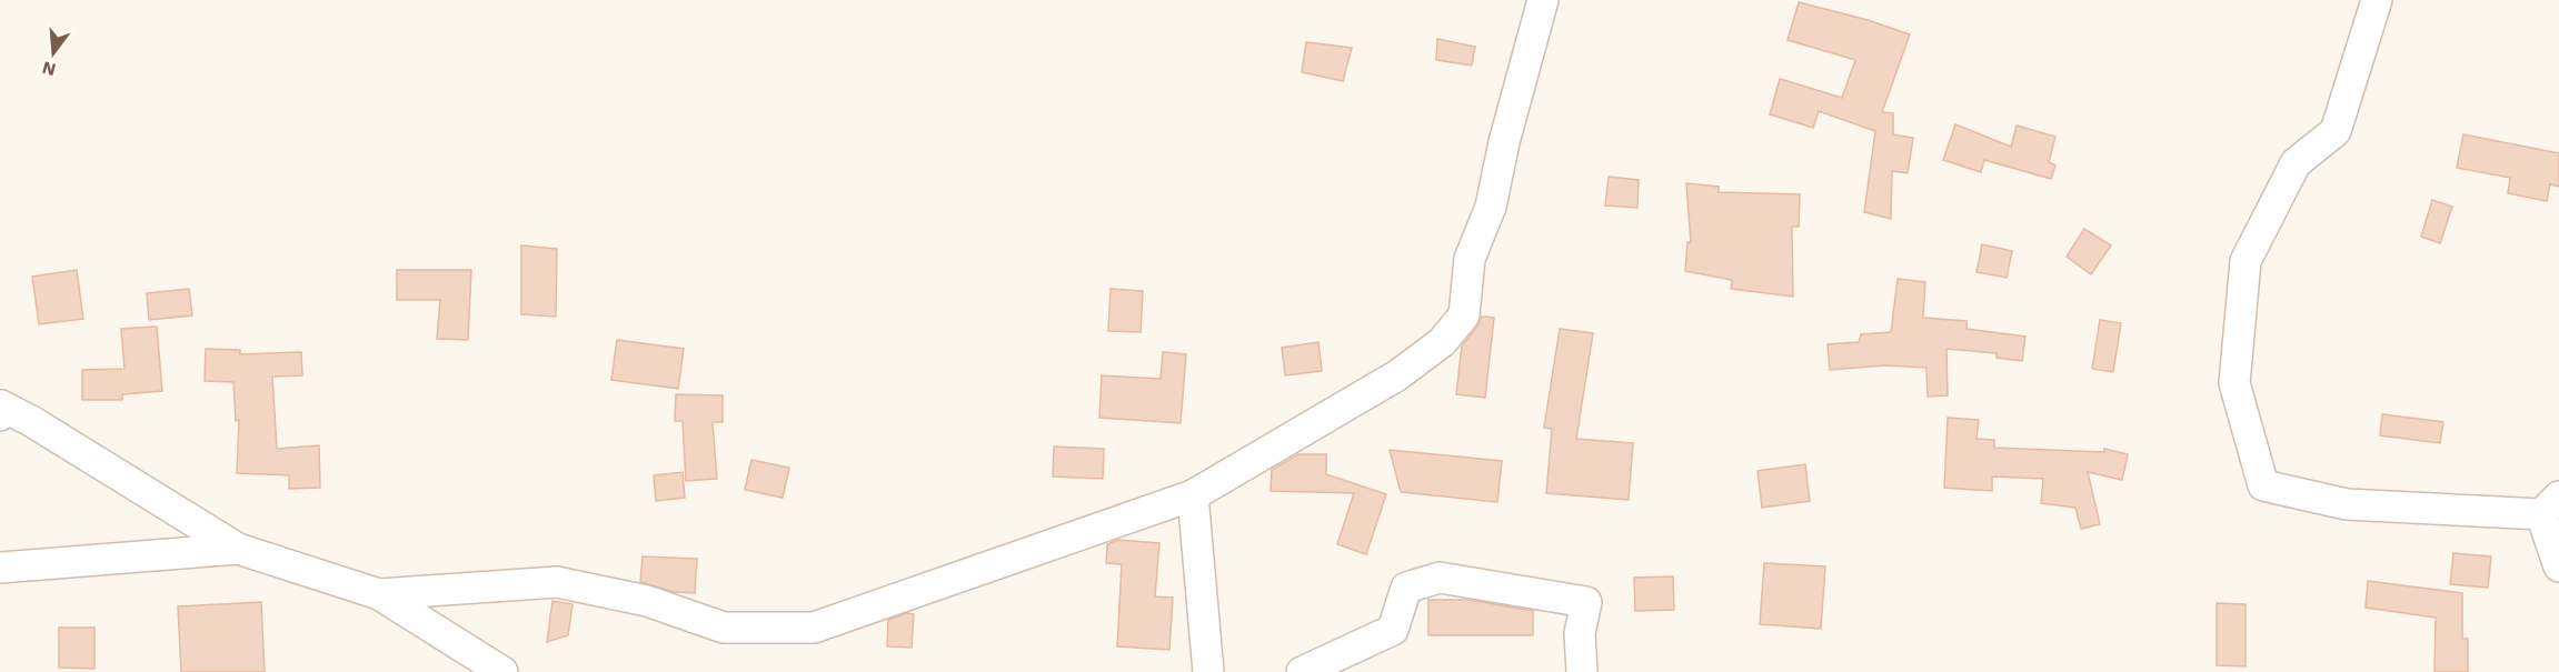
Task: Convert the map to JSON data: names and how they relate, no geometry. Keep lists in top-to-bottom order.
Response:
{
  "north": "bottom"
}
